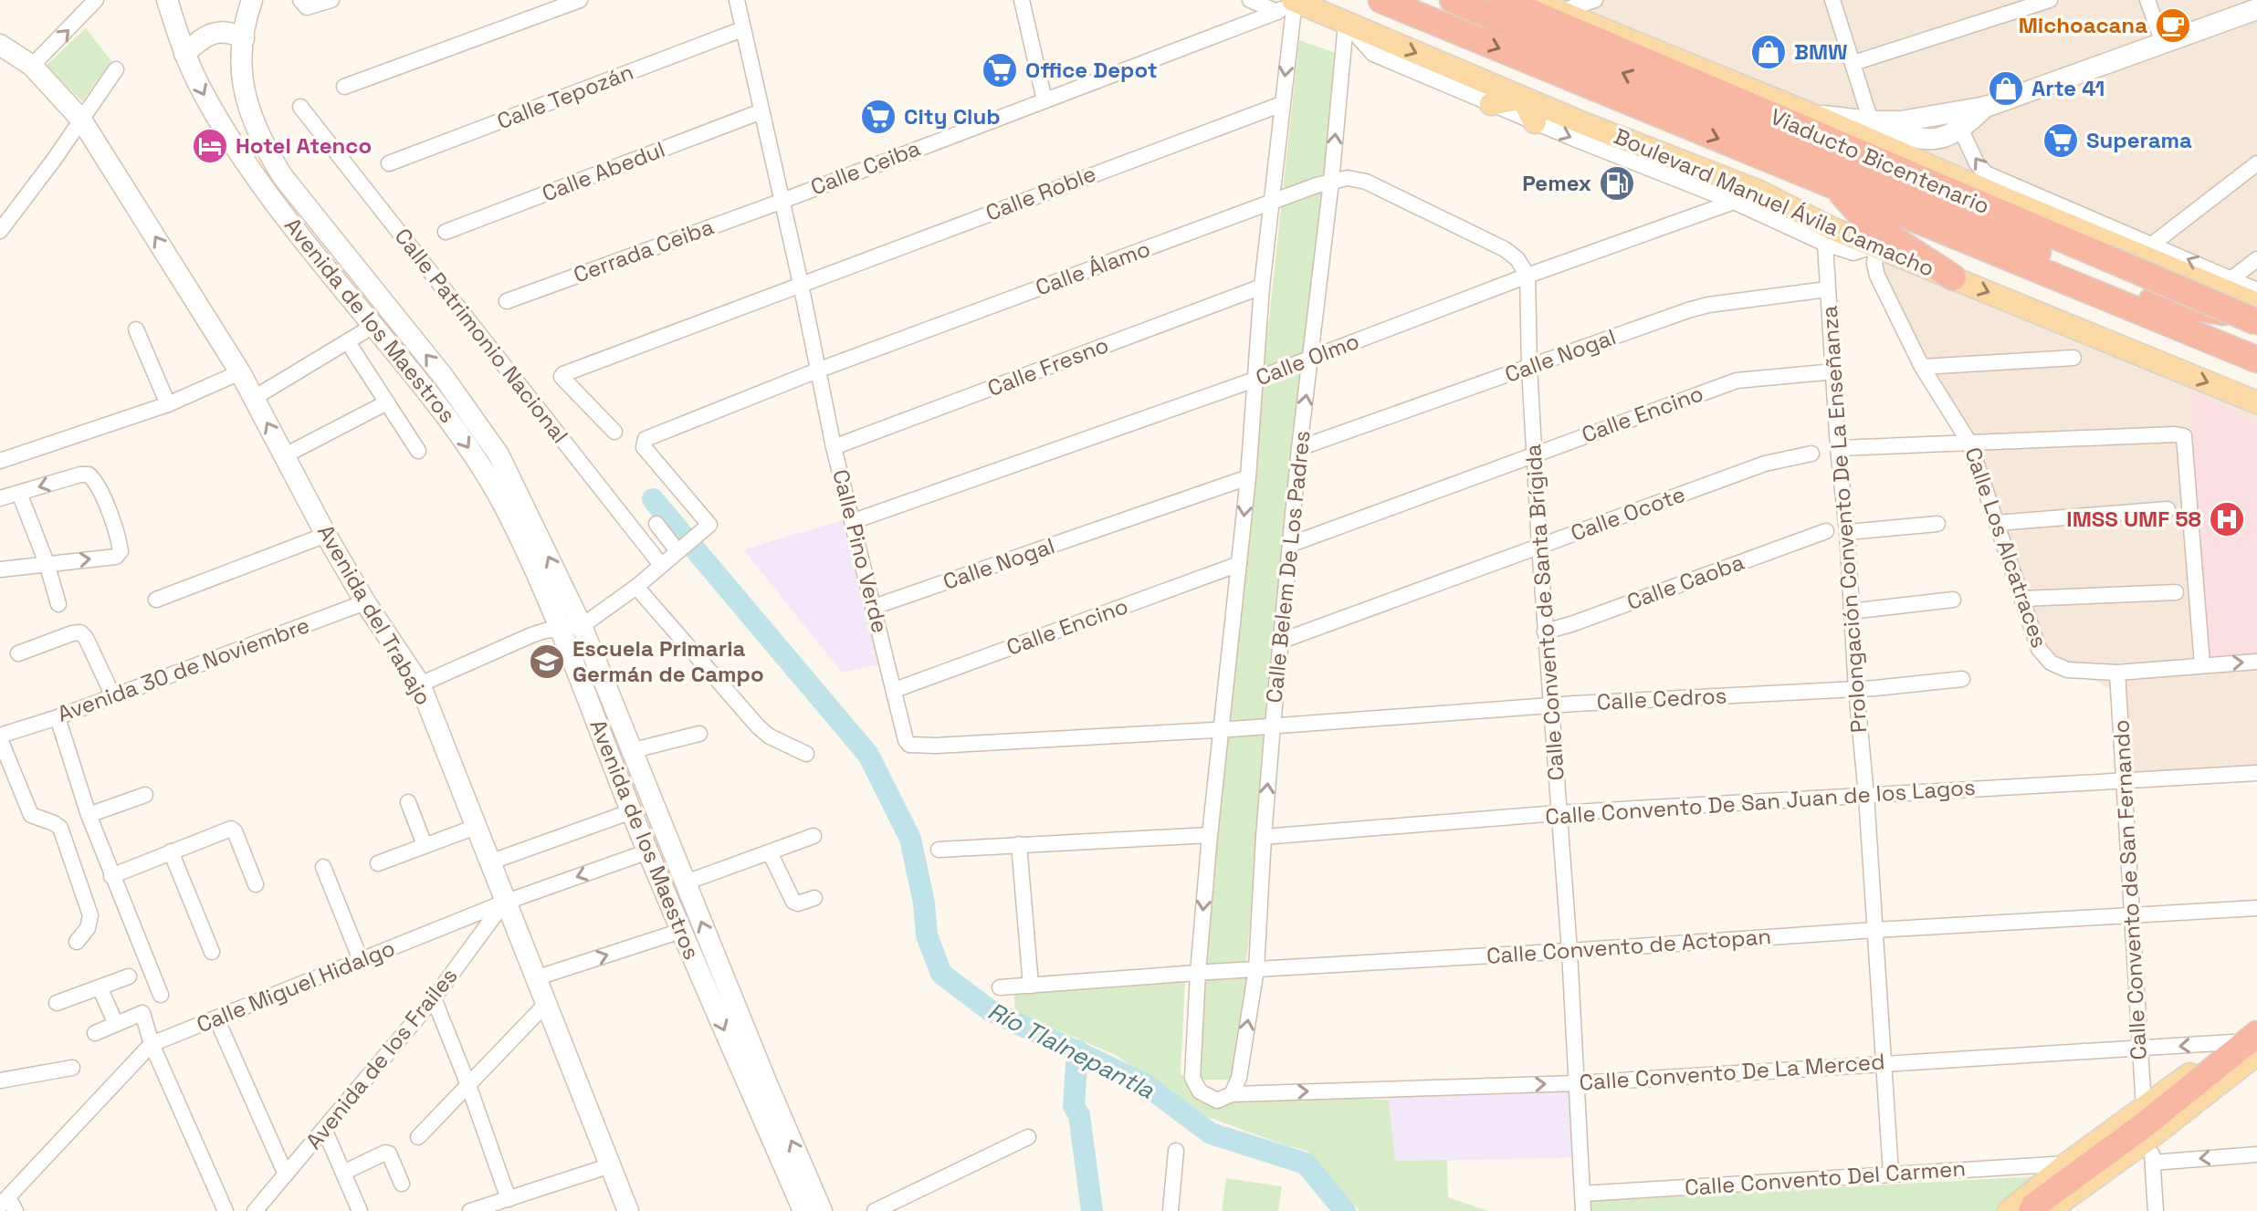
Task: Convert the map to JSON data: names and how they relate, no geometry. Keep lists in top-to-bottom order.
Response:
{
  "streets": {
    "highway": ["Viaducto Bicentenario", "Boulevard Manuel Ávila Camacho"],
    "main road": ["Avenida de los Maestros", "Avenida del Trabajo"],
    "street": [
      "Calle Tepozán",
      "Calle Ceiba",
      "Calle Abedul",
      "Calle Roble",
      "Cerrada Ceiba",
      "Calle Álamo",
      "Calle Patrimonio Nacional",
      "Calle Nogal",
      "Calle Olmo",
      "Calle Fresno",
      "Calle Encino",
      "Calle Ocote",
      "Prolongación Convento De La Enseñanza",
      "Calle Los Alcatraces",
      "Calle Pino Verde",
      "Calle Belem De Los Padres",
      "Calle Caoba",
      "Calle Convento de Santa Brígida",
      "Avenida 30 de Noviembre",
      "Calle Cedros",
      "Calle Convento De San Juan de los Lagos",
      "Calle Convento de San Fernando",
      "Calle Convento de Actopan",
      "Calle Miguel Hidalgo",
      "Avenida de los Frailes",
      "Calle Convento De La Merced",
      "Calle Convento Del Carmen"
    ]
  },
  "crossings": [
    ["Calle Tepozán", "Calle Pino Verde"],
    ["Calle Ceiba", "Boulevard Manuel Ávila Camacho"],
    ["Calle Ceiba", "Cerrada Ceiba"],
    ["Calle Ceiba", "Calle Pino Verde"],
    ["Calle Abedul", "Calle Pino Verde"],
    ["Calle Roble", "Calle Patrimonio Nacional"],
    ["Calle Roble", "Calle Pino Verde"],
    ["Boulevard Manuel Ávila Camacho", "Calle Olmo"],
    ["Boulevard Manuel Ávila Camacho", "Calle Los Alcatraces"],
    ["Boulevard Manuel Ávila Camacho", "Calle Belem De Los Padres"],
    ["Cerrada Ceiba", "Calle Pino Verde"],
    ["Calle Álamo", "Calle Olmo"],
    ["Calle Álamo", "Calle Pino Verde"],
    ["Calle Álamo", "Calle Belem De Los Padres"],
    ["Calle Álamo", "Calle Convento de Santa Brígida"],
    ["Avenida de los Maestros", "Calle Miguel Hidalgo"],
    ["Calle Nogal", "Prolongación Convento De La Enseñanza"],
    ["Calle Nogal", "Calle Pino Verde"],
    ["Calle Nogal", "Calle Belem De Los Padres"],
    ["Calle Nogal", "Calle Convento de Santa Brígida"],
    ["Calle Olmo", "Calle Pino Verde"],
    ["Calle Olmo", "Calle Belem De Los Padres"],
    ["Calle Olmo", "Calle Convento de Santa Brígida"],
    ["Calle Fresno", "Calle Pino Verde"],
    ["Calle Encino", "Prolongación Convento De La Enseñanza"],
    ["Calle Encino", "Calle Pino Verde"],
    ["Calle Encino", "Calle Belem De Los Padres"],
    ["Calle Encino", "Calle Convento de Santa Brígida"],
    ["Calle Ocote", "Calle Belem De Los Padres"],
    ["Calle Ocote", "Calle Convento de Santa Brígida"],
    ["Prolongación Convento De La Enseñanza", "Calle Cedros"],
    ["Prolongación Convento De La Enseñanza", "Calle Convento De San Juan de los Lagos"],
    ["Prolongación Convento De La Enseñanza", "Calle Convento de Actopan"],
    ["Prolongación Convento De La Enseñanza", "Calle Convento De La Merced"],
    ["Prolongación Convento De La Enseñanza", "Calle Convento Del Carmen"],
    ["Calle Los Alcatraces", "Calle Convento de San Fernando"],
    ["Calle Pino Verde", "Calle Belem De Los Padres"],
    ["Calle Pino Verde", "Calle Cedros"],
    ["Calle Belem De Los Padres", "Calle Cedros"],
    ["Calle Belem De Los Padres", "Calle Convento De San Juan de los Lagos"],
    ["Calle Belem De Los Padres", "Calle Convento de Actopan"],
    ["Calle Belem De Los Padres", "Calle Convento De La Merced"],
    ["Calle Caoba", "Calle Convento de Santa Brígida"],
    ["Calle Convento de Santa Brígida", "Calle Cedros"],
    ["Calle Convento de Santa Brígida", "Calle Convento De San Juan de los Lagos"],
    ["Calle Convento de Santa Brígida", "Calle Convento de Actopan"],
    ["Calle Convento de Santa Brígida", "Calle Convento De La Merced"],
    ["Calle Convento de Santa Brígida", "Calle Convento Del Carmen"],
    ["Avenida del Trabajo", "Avenida 30 de Noviembre"],
    ["Avenida del Trabajo", "Calle Miguel Hidalgo"],
    ["Avenida del Trabajo", "Avenida de los Frailes"],
    ["Calle Convento De San Juan de los Lagos", "Calle Convento de San Fernando"],
    ["Calle Convento de San Fernando", "Calle Convento de Actopan"],
    ["Calle Convento de San Fernando", "Calle Convento De La Merced"],
    ["Calle Miguel Hidalgo", "Avenida de los Frailes"]
  ],
  "water": ["Río Tlalnepantla"],
  "places": {
    "cafe": ["Michoacana"],
    "shop": ["BMW", "Arte 41"],
    "supermarket": ["Office Depot", "City Club", "Superama"],
    "hotel": ["Hotel Atenco"],
    "fuel station": ["Pemex"],
    "hospital": ["IMSS UMF 58"],
    "school or university": ["Escuela Primaria Germán de Campo"]
  }
}
